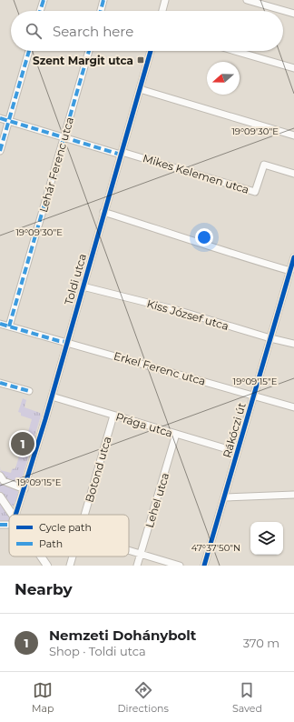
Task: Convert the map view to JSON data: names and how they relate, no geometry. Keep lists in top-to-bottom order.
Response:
{
  "streets": {
    "street": [
      "Lehár Ferenc utca",
      "Mikes Kelemen utca",
      "Toldi utca",
      "Kiss József utca",
      "Erkel Ferenc utca",
      "Prága utca",
      "Rákóczi út",
      "Botond utca",
      "Lehel utca"
    ]
  },
  "crossings": [
    ["Lehár Ferenc utca", "Erkel Ferenc utca"],
    ["Mikes Kelemen utca", "Toldi utca"],
    ["Toldi utca", "Kiss József utca"],
    ["Toldi utca", "Erkel Ferenc utca"],
    ["Toldi utca", "Prága utca"],
    ["Kiss József utca", "Rákóczi út"],
    ["Erkel Ferenc utca", "Rákóczi út"],
    ["Prága utca", "Rákóczi út"],
    ["Prága utca", "Botond utca"],
    ["Prága utca", "Lehel utca"]
  ],
  "places": {
    "transit": ["Szent Margit utca"]
  },
  "legend": ["Cycle path", "Path"],
  "north": "left",
  "page": {
    "search": "Search here",
    "pins": "1",
    "heading": "Nearby",
    "list": [
      {
        "mark": "1",
        "name": "Nemzeti Dohánybolt",
        "note": "Shop · Toldi utca",
        "value": "370 m"
      }
    ],
    "nav": ["Map", "Directions", "Saved"]
  },
  "coordinates": ["19°09'30\"E", "19°09'15\"E", "47°37'50\"N"]
}
